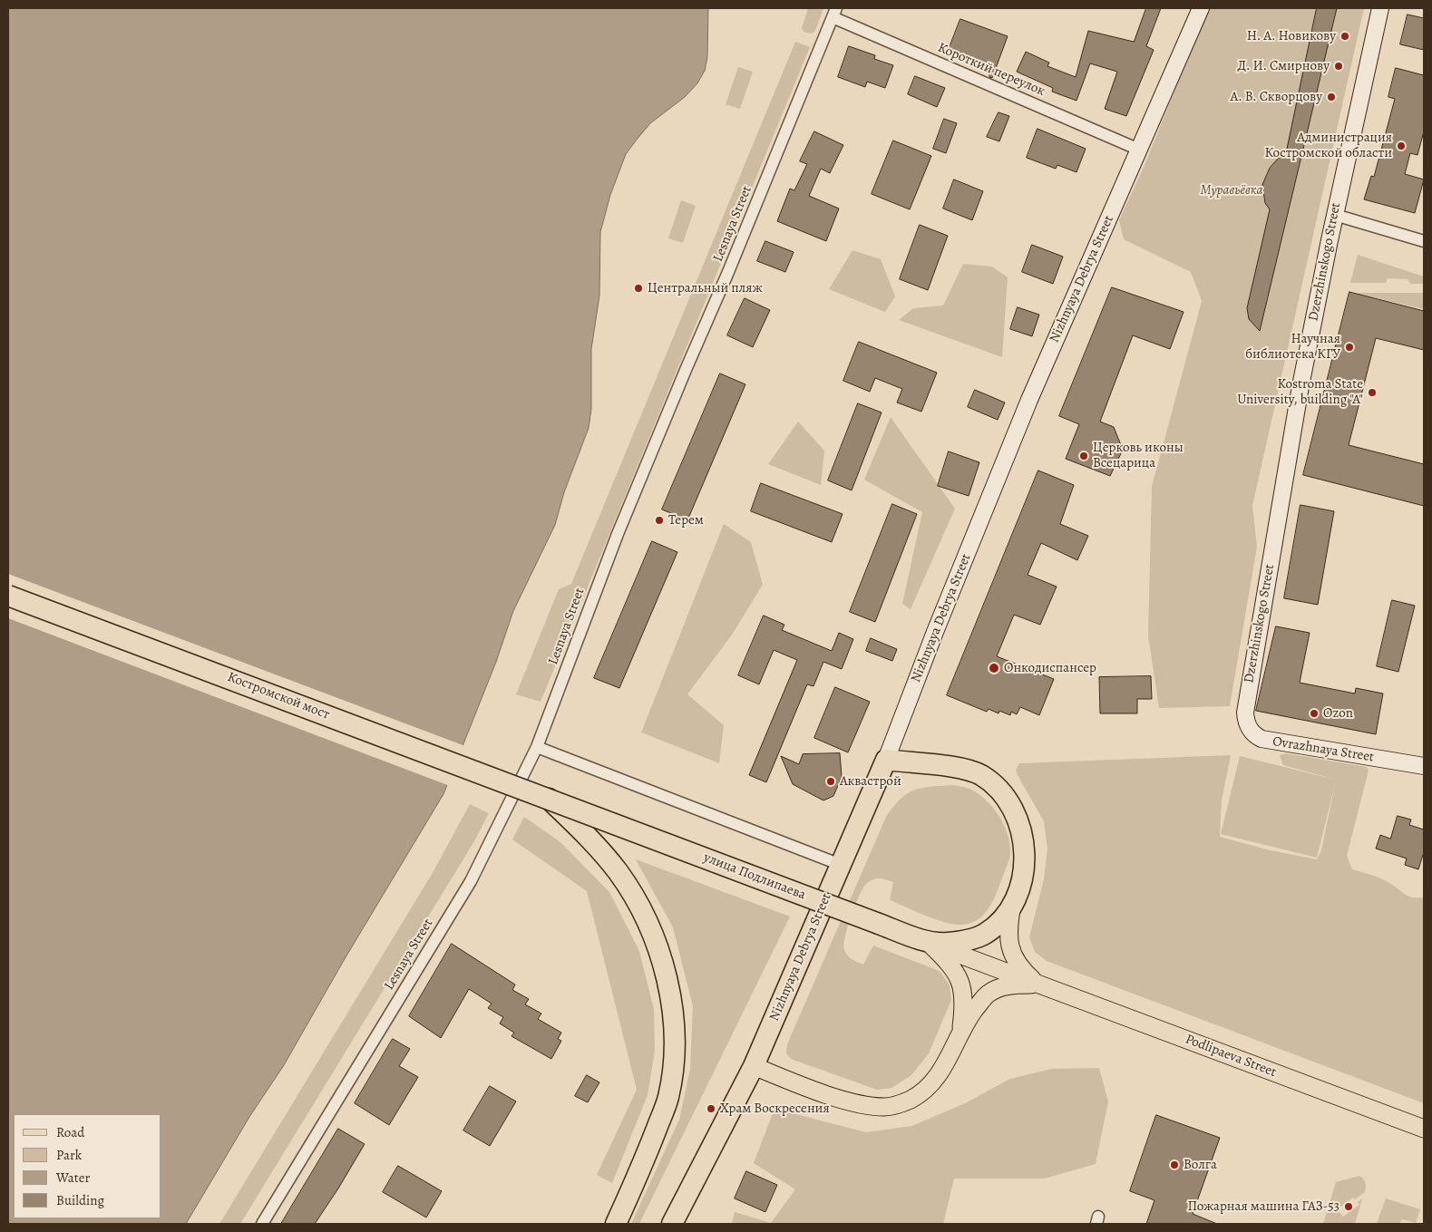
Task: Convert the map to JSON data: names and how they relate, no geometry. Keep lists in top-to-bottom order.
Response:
{
  "streets": {
    "highway": ["Nizhnyaya Debrya Street", "Костромской мост", "улица Подлипаева"],
    "main road": ["Podlipaeva Street"],
    "street": [
      "Короткий переулок",
      "Lesnaya Street",
      "Dzerzhinskogo Street",
      "Ovrazhnaya Street"
    ]
  },
  "crossings": [
    ["Короткий переулок", "Lesnaya Street"],
    ["Короткий переулок", "Nizhnyaya Debrya Street"],
    ["Dzerzhinskogo Street", "Ovrazhnaya Street"],
    ["Костромской мост", "улица Подлипаева"],
    ["улица Подлипаева", "Podlipaeva Street"]
  ],
  "parks": ["Муравьёвка"],
  "places": [
    "Н. А. Новикову",
    "Д. И. Смирнову",
    "А. В. Скворцову",
    "Администрация Костромской области",
    "Центральный пляж",
    "Научная библиотека КГУ",
    "Kostroma State University, building \"A\"",
    "Церковь иконы Всецарица",
    "Терем",
    "Онкодиспансер",
    "Ozon",
    "Аквастрой",
    "Храм Воскресения",
    "Волга",
    "Пожарная машина ГАЗ-53"
  ],
  "legend": [
    "Road",
    "Park",
    "Water",
    "Building"
  ]
}
